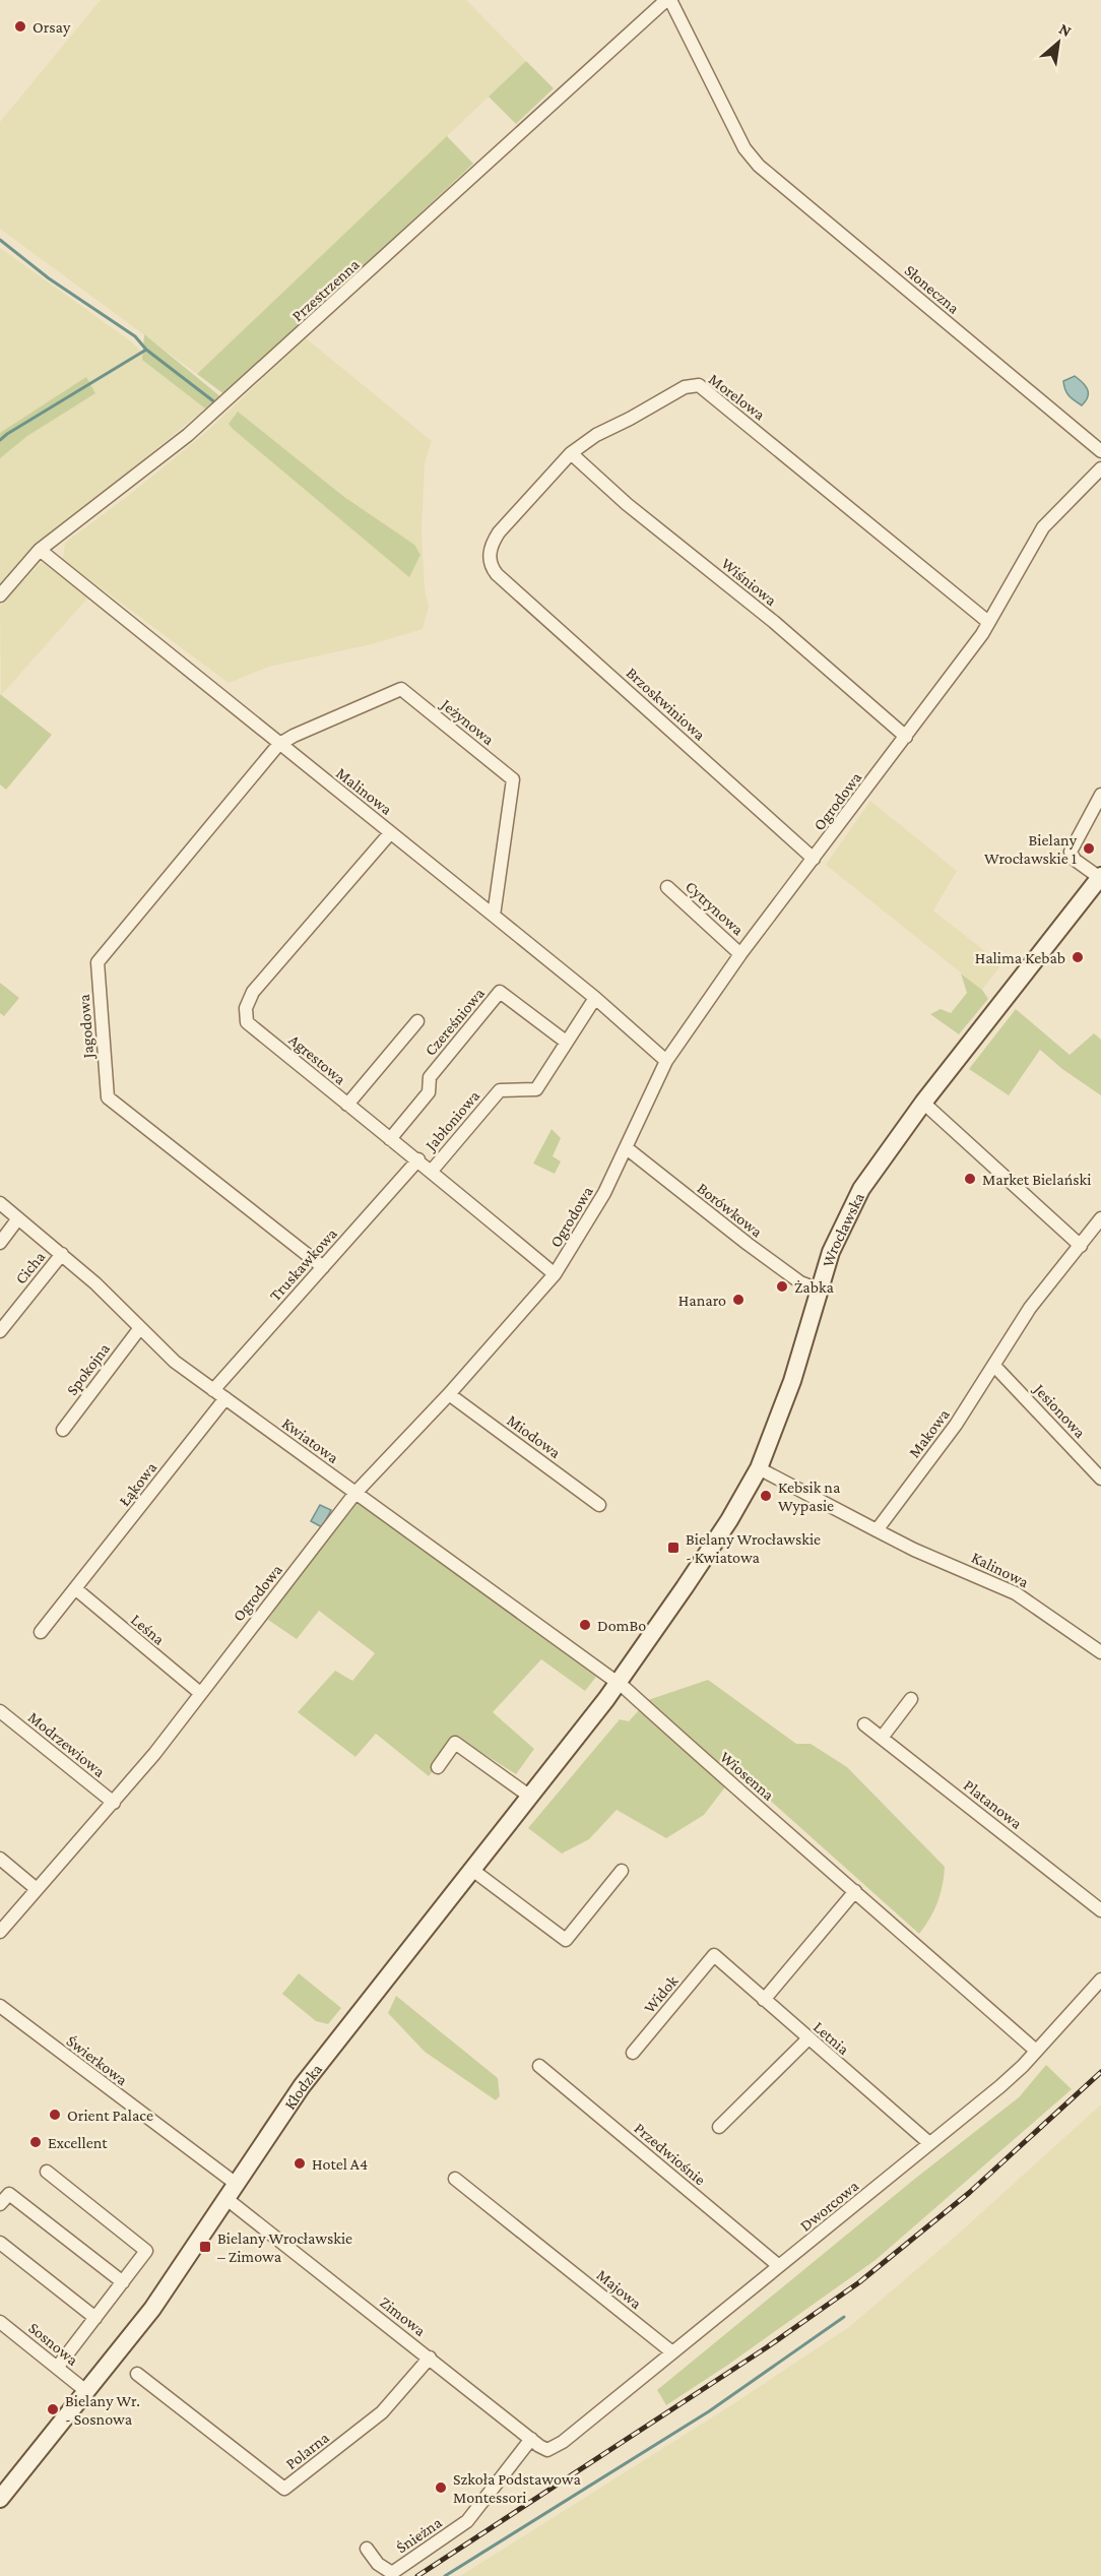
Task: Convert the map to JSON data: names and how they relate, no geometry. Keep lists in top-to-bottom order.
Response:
{
  "streets": {
    "main road": ["Wrocławska", "Kłodzka"],
    "street": [
      "Słoneczna",
      "Przestrzenna",
      "Morelowa",
      "Wiśniowa",
      "Brzoskwiniowa",
      "Jeżynowa",
      "Malinowa",
      "Ogrodowa",
      "Cytrynowa",
      "Czereśniowa",
      "Jagodowa",
      "Agrestowa",
      "Jabłoniowa",
      "Borówkowa",
      "Truskawkowa",
      "Cicha",
      "Spokojna",
      "Jesionowa",
      "Makowa",
      "Miodowa",
      "Kwiatowa",
      "Łąkowa",
      "Kalinowa",
      "Leśna",
      "Modrzewiowa",
      "Wiosenna",
      "Platanowa",
      "Widok",
      "Letnia",
      "Świerkowa",
      "Przedwiośnie",
      "Dworcowa",
      "Majowa",
      "Zimowa",
      "Sosnowa",
      "Polarna",
      "Śnieżna"
    ]
  },
  "crossings": [
    ["Słoneczna", "Przestrzenna"],
    ["Przestrzenna", "Malinowa"],
    ["Morelowa", "Wiśniowa"],
    ["Morelowa", "Brzoskwiniowa"],
    ["Morelowa", "Ogrodowa"],
    ["Wiśniowa", "Ogrodowa"],
    ["Brzoskwiniowa", "Ogrodowa"],
    ["Jeżynowa", "Malinowa"],
    ["Jeżynowa", "Jagodowa"],
    ["Malinowa", "Ogrodowa"],
    ["Malinowa", "Jagodowa"],
    ["Malinowa", "Agrestowa"],
    ["Malinowa", "Jabłoniowa"],
    ["Ogrodowa", "Cytrynowa"],
    ["Ogrodowa", "Agrestowa"],
    ["Ogrodowa", "Borówkowa"],
    ["Ogrodowa", "Miodowa"],
    ["Ogrodowa", "Kwiatowa"],
    ["Ogrodowa", "Leśna"],
    ["Ogrodowa", "Modrzewiowa"],
    ["Czereśniowa", "Agrestowa"],
    ["Czereśniowa", "Jabłoniowa"],
    ["Jagodowa", "Truskawkowa"],
    ["Agrestowa", "Jabłoniowa"],
    ["Agrestowa", "Truskawkowa"],
    ["Borówkowa", "Wrocławska"],
    ["Wrocławska", "Kwiatowa"],
    ["Wrocławska", "Wiosenna"],
    ["Wrocławska", "Kłodzka"],
    ["Truskawkowa", "Kwiatowa"],
    ["Cicha", "Kwiatowa"],
    ["Spokojna", "Kwiatowa"],
    ["Jesionowa", "Makowa"],
    ["Makowa", "Kalinowa"],
    ["Kwiatowa", "Łąkowa"],
    ["Kwiatowa", "Wiosenna"],
    ["Kwiatowa", "Kłodzka"],
    ["Łąkowa", "Leśna"],
    ["Wiosenna", "Kłodzka"],
    ["Wiosenna", "Dworcowa"],
    ["Widok", "Letnia"],
    ["Letnia", "Dworcowa"],
    ["Świerkowa", "Kłodzka"],
    ["Kłodzka", "Zimowa"],
    ["Kłodzka", "Sosnowa"],
    ["Przedwiośnie", "Dworcowa"],
    ["Dworcowa", "Majowa"],
    ["Dworcowa", "Zimowa"],
    ["Zimowa", "Polarna"],
    ["Zimowa", "Śnieżna"]
  ],
  "places": {
    "other": [
      "Orsay",
      "Bielany Wrocławskie 1",
      "Halima Kebab",
      "Market Bielański",
      "Żabka",
      "Hanaro",
      "Kebsik na Wypasie",
      "DomBo",
      "Orient Palace",
      "Excellent",
      "Hotel A4",
      "Bielany Wr. - Sosnowa",
      "Szkoła Podstawowa Montessori"
    ],
    "transit": ["Bielany Wrocławskie - Kwiatowa", "Bielany Wrocławskie – Zimowa"]
  },
  "north": "top right"
}
